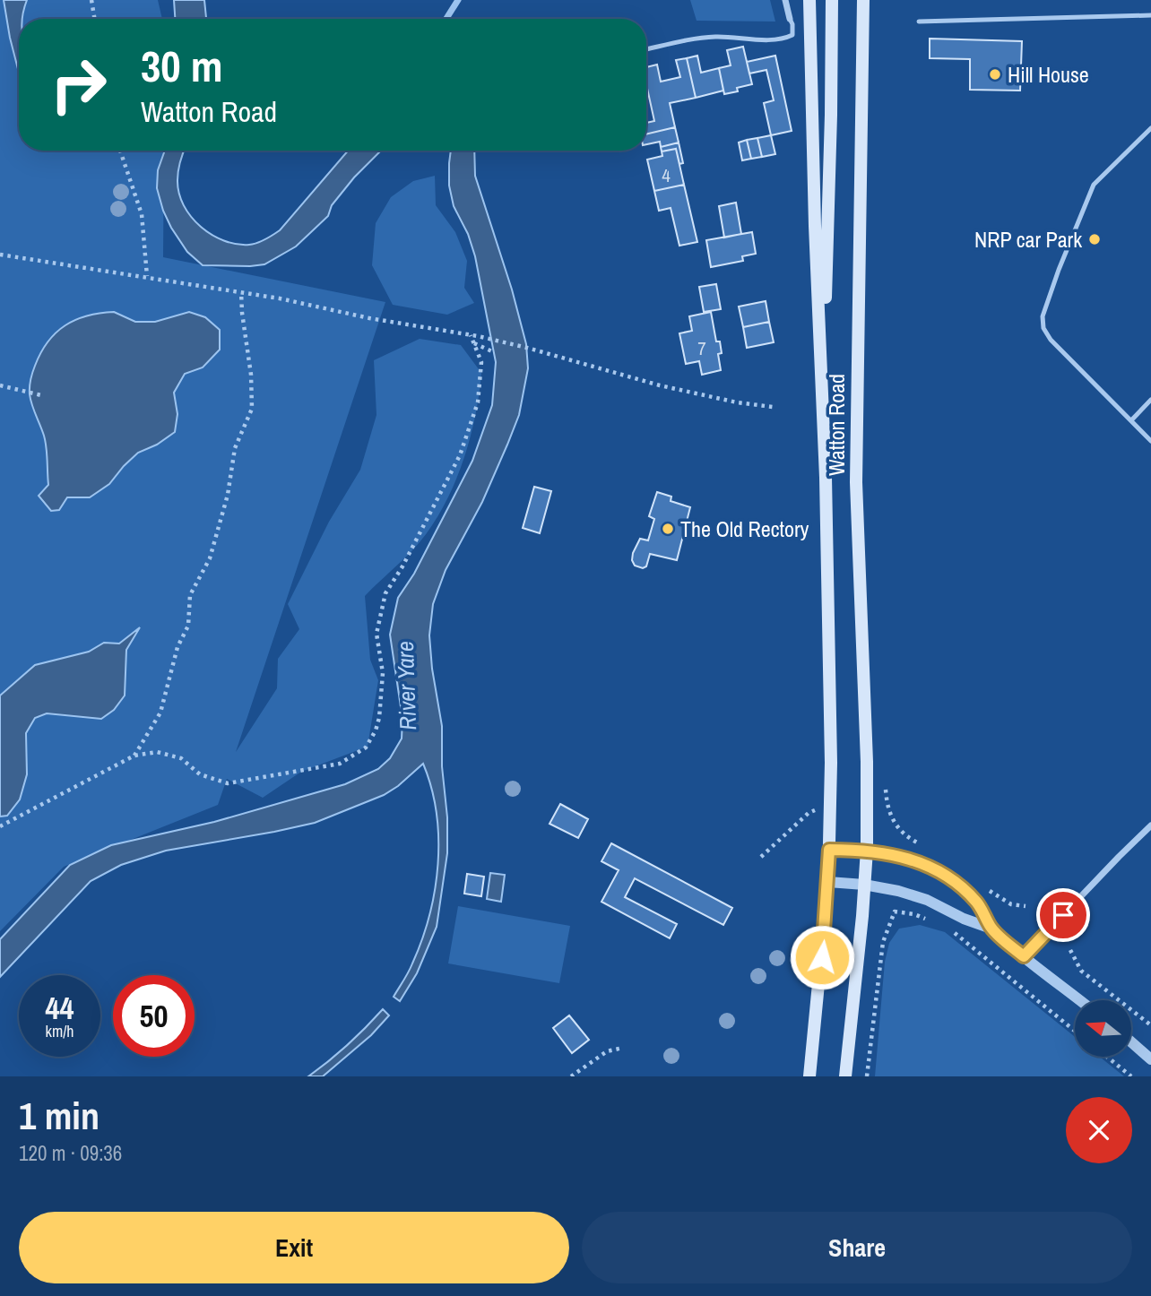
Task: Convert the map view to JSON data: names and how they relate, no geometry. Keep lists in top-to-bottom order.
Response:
{
  "streets": {
    "main road": ["Watton Road"]
  },
  "water": ["River Yare"],
  "places": ["Hill House", "NRP car Park", "The Old Rectory"],
  "house_numbers": ["4", "7"],
  "north": "left",
  "page": {
    "turn": ["30 m", "Watton Road"],
    "speed": "44 km/h",
    "limit": "50",
    "heading": ["1 min", "120 m · 09:36"],
    "buttons": ["Exit", "Share"]
  }
}
